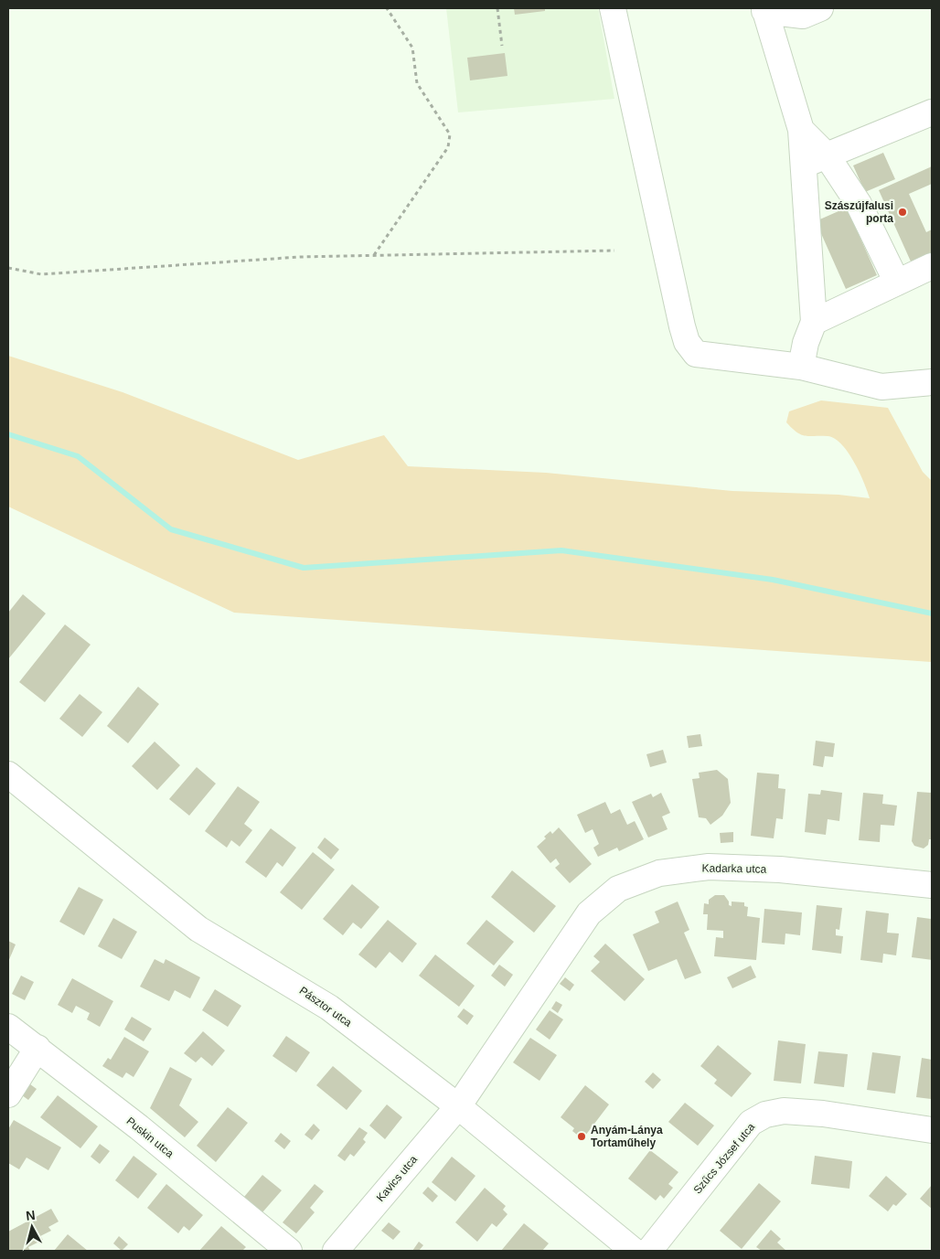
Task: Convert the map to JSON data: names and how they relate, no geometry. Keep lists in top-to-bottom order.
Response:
{
  "streets": {
    "street": [
      "Kadarka utca",
      "Pásztor utca",
      "Puskin utca",
      "Szűcs József utca",
      "Kavics utca"
    ]
  },
  "crossings": [
    ["Kadarka utca", "Pásztor utca"],
    ["Kadarka utca", "Kavics utca"],
    ["Pásztor utca", "Kavics utca"]
  ],
  "places": ["Szászújfalusi porta", "Anyám-Lánya Tortaműhely"],
  "north": "top"
}
